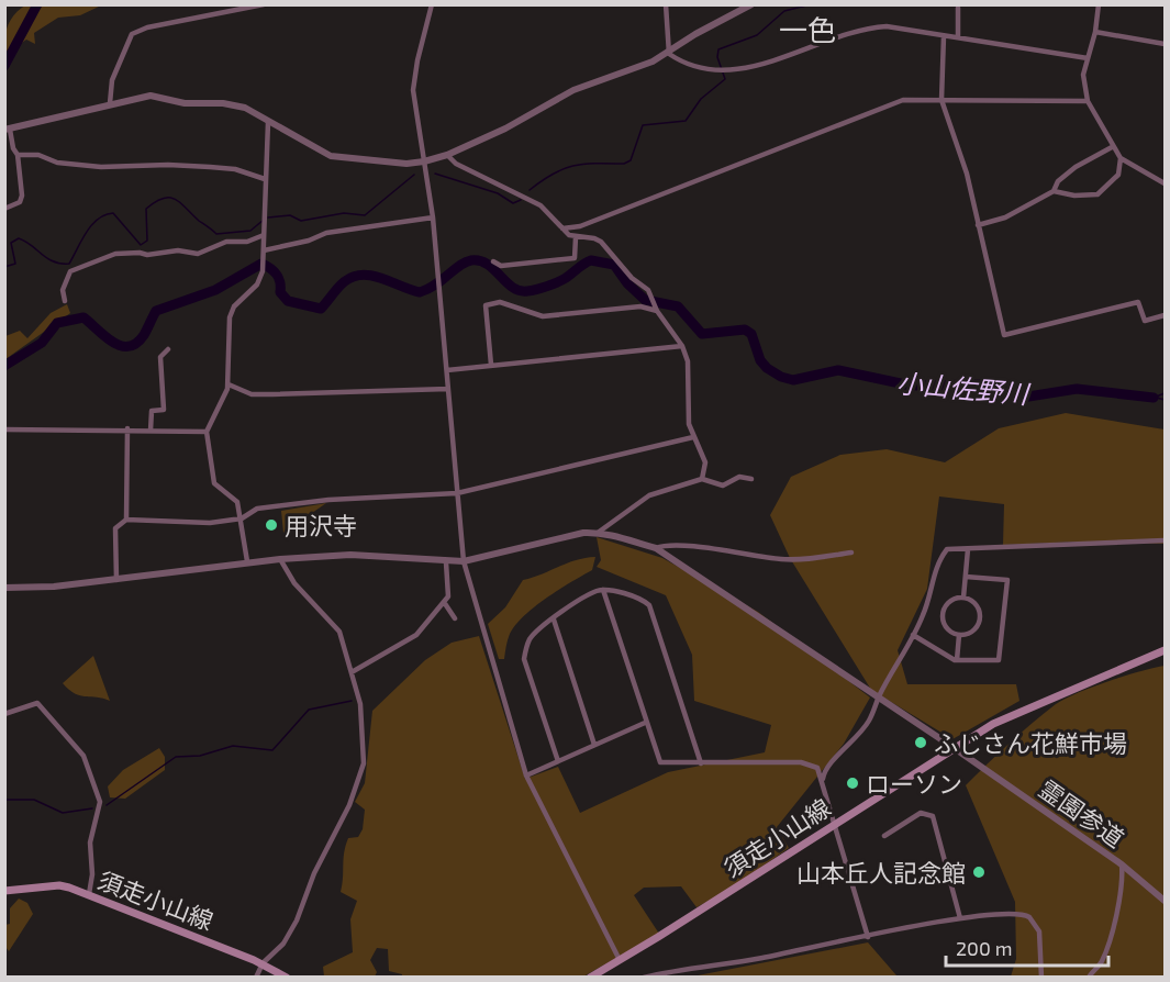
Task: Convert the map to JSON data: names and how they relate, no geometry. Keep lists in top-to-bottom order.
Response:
{
  "streets": {
    "main road": ["須走小山線"],
    "street": ["霊園参道"]
  },
  "crossings": [
    ["霊園参道", "須走小山線"]
  ],
  "districts": ["一色"],
  "water": ["小山佐野川"],
  "places": [
    "用沢寺",
    "ふじさん花鮮市場",
    "ローソン",
    "山本丘人記念館"
  ],
  "scale_bar": "200 m"
}
